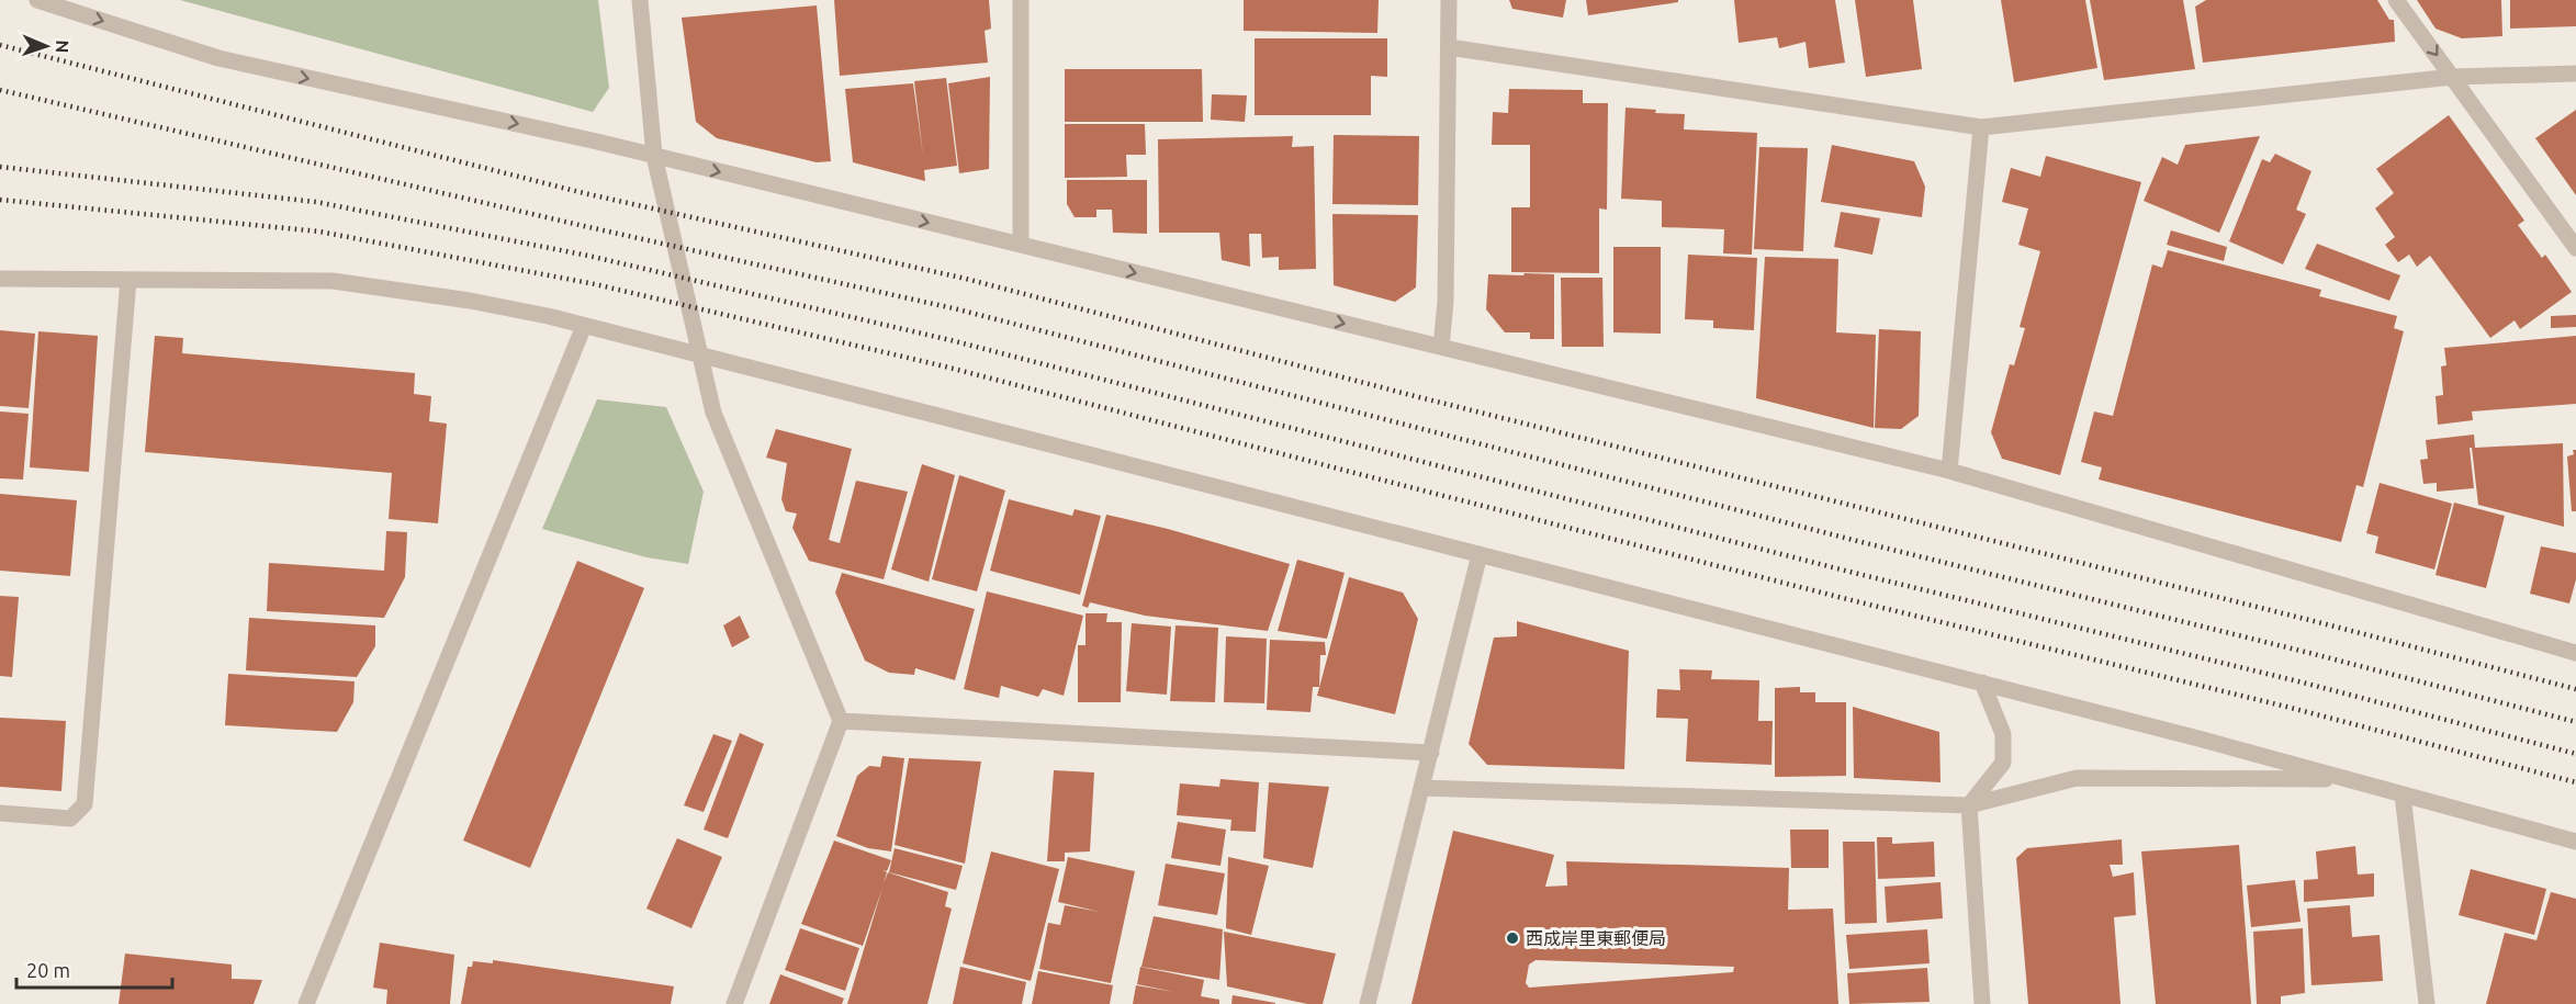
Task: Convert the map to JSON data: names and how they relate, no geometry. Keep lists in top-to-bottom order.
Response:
{
  "places": ["西成岸里東郵便局"],
  "scale_bar": "20 m",
  "north": "right"
}
